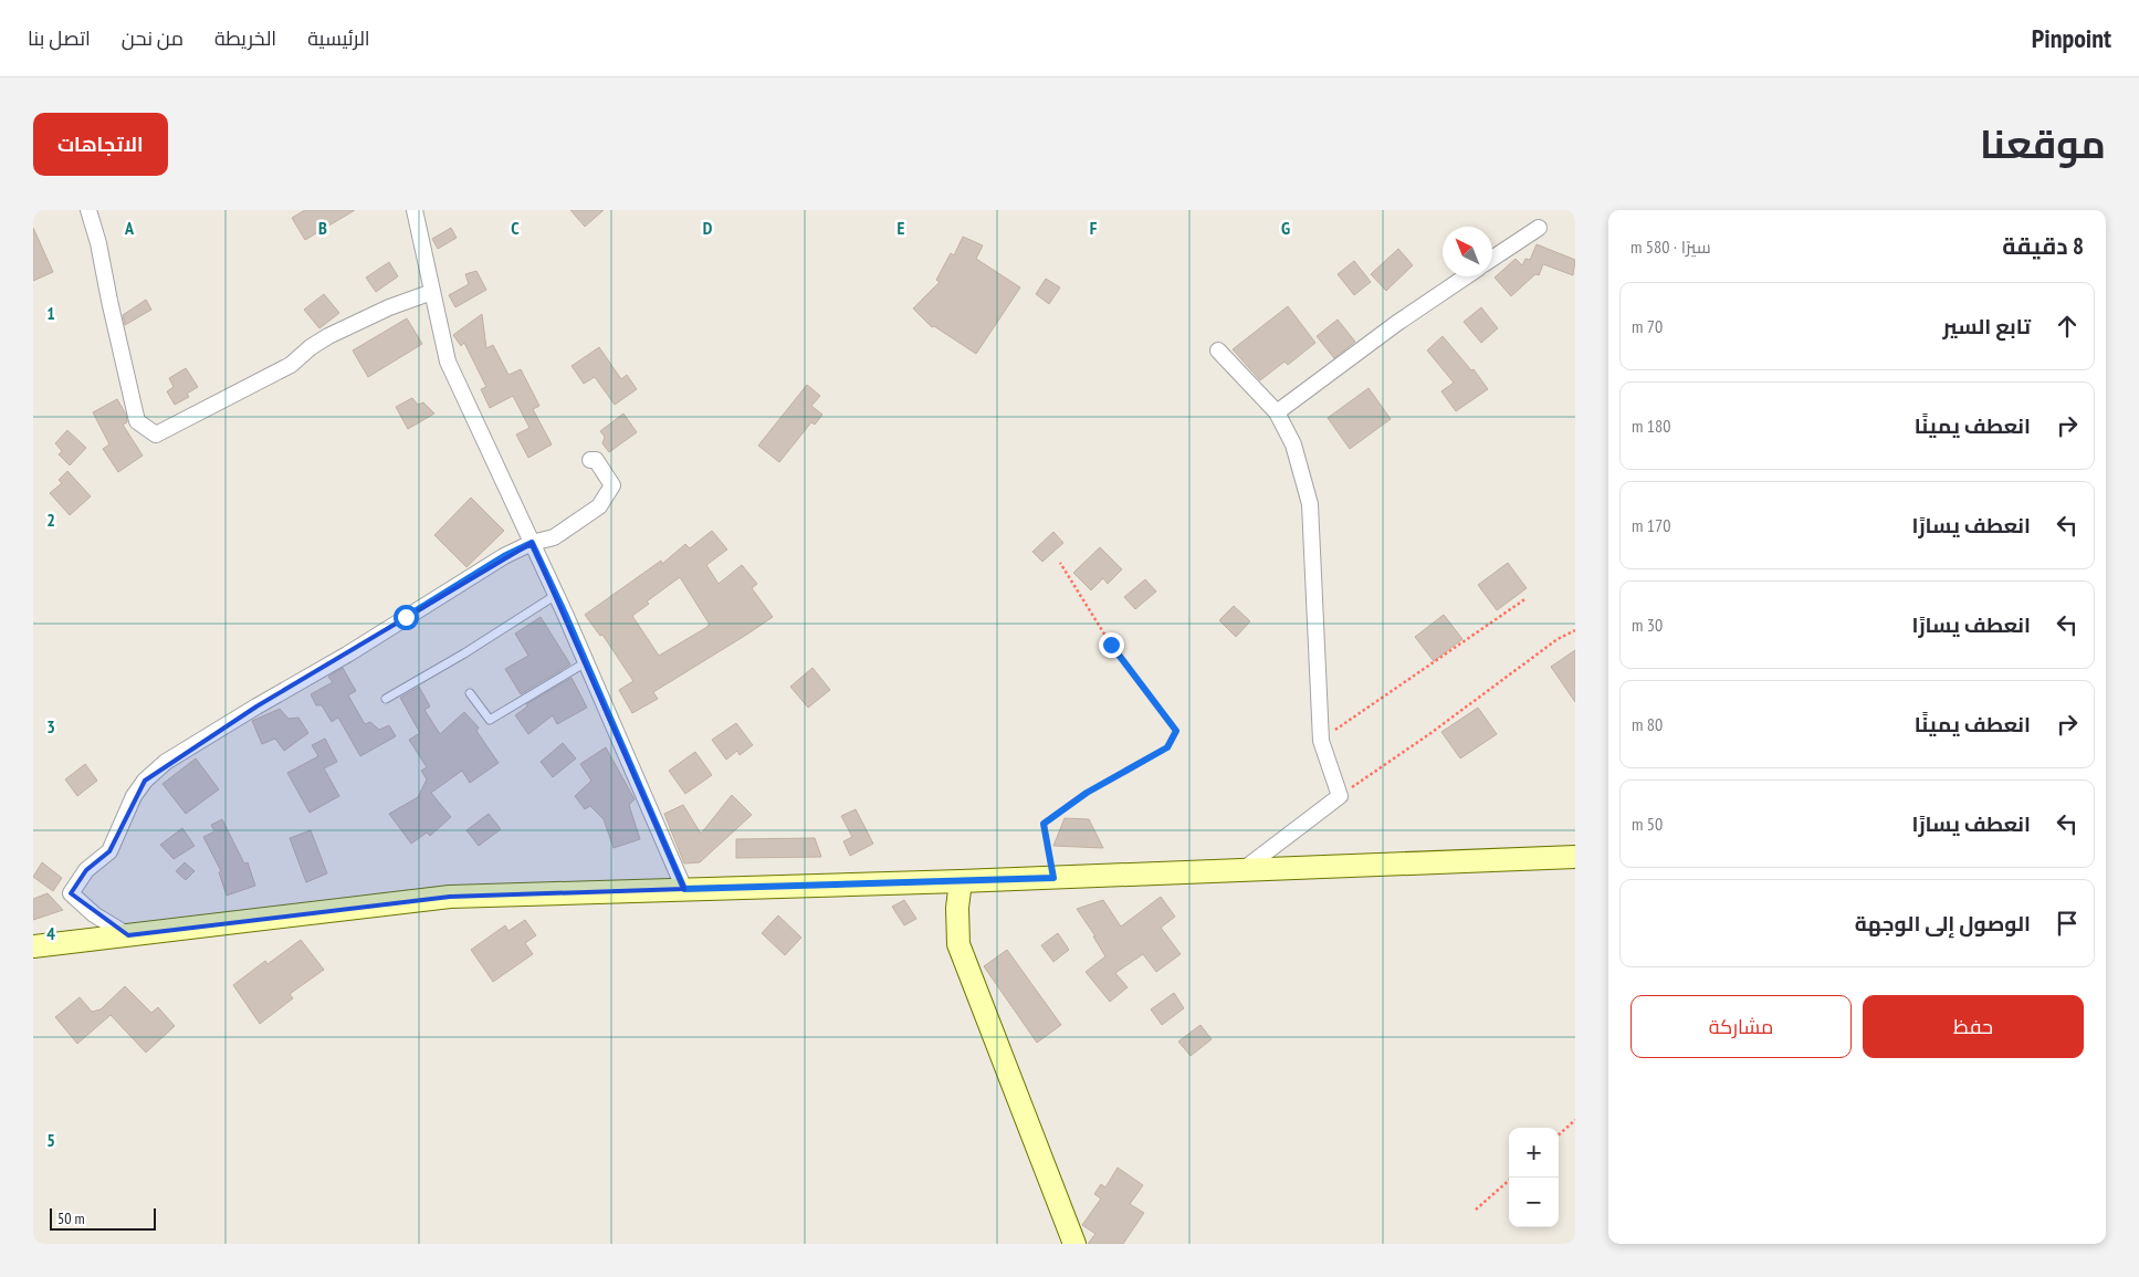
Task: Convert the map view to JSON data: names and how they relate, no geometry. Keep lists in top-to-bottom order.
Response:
{
  "scale_bar": "50 m",
  "north": "top left",
  "page": {
    "header": "Pinpoint",
    "nav": [
      "الرئيسية",
      "الخريطة",
      "من نحن",
      "اتصل بنا"
    ],
    "title": "موقعنا",
    "buttons": [
      "الاتجاهات",
      ["حفظ", "مشاركة"]
    ],
    "heading": ["8 دقيقة", "سيرًا · 580 m"],
    "list": [
      ["تابع السير", "70 m"],
      ["انعطف يمينًا", "180 m"],
      ["انعطف يسارًا", "170 m"],
      ["انعطف يسارًا", "30 m"],
      ["انعطف يمينًا", "80 m"],
      ["انعطف يسارًا", "50 m"],
      "الوصول إلى الوجهة"
    ],
    "map_buttons": ["+", "−"],
    "scale": "50 m"
  },
  "grid": {
    "columns": [
      "A",
      "B",
      "C",
      "D",
      "E",
      "F",
      "G"
    ],
    "rows": [
      "1",
      "2",
      "3",
      "4",
      "5"
    ]
  }
}
